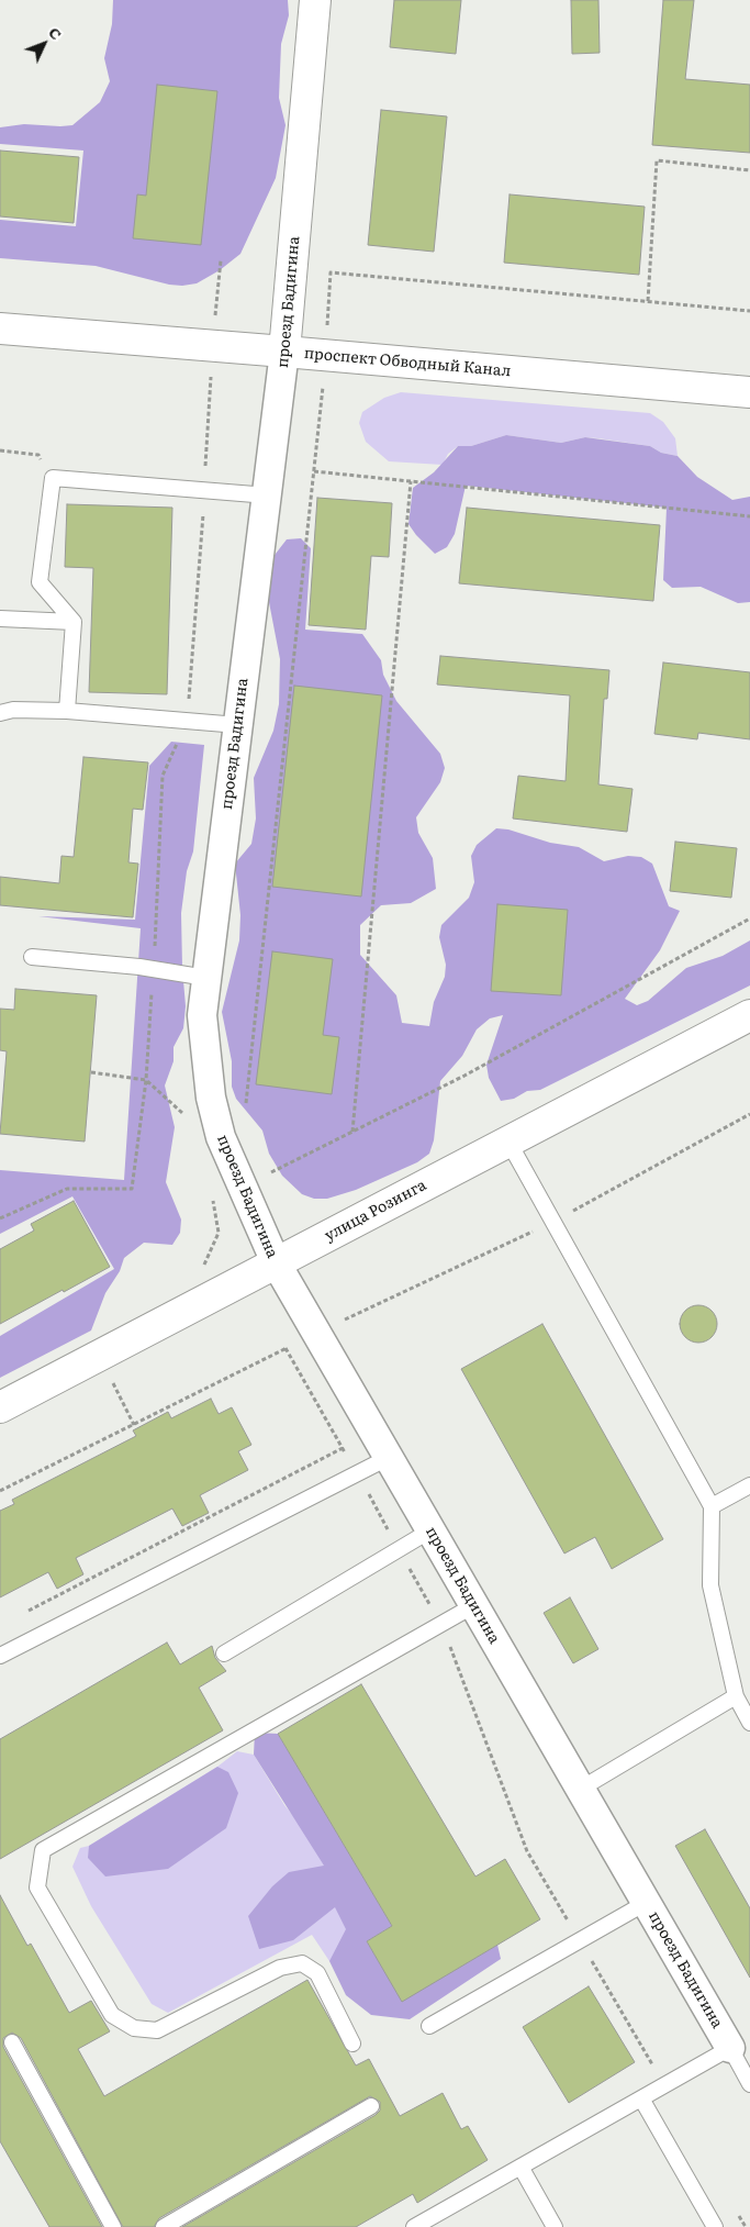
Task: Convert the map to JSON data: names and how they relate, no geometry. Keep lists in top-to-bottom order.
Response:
{
  "streets": {
    "street": ["проезд Бадигина", "проспект Обводный Канал", "улица Розинга"]
  },
  "crossings": [
    ["проезд Бадигина", "проспект Обводный Канал"],
    ["проезд Бадигина", "улица Розинга"]
  ],
  "north": "top right"
}
